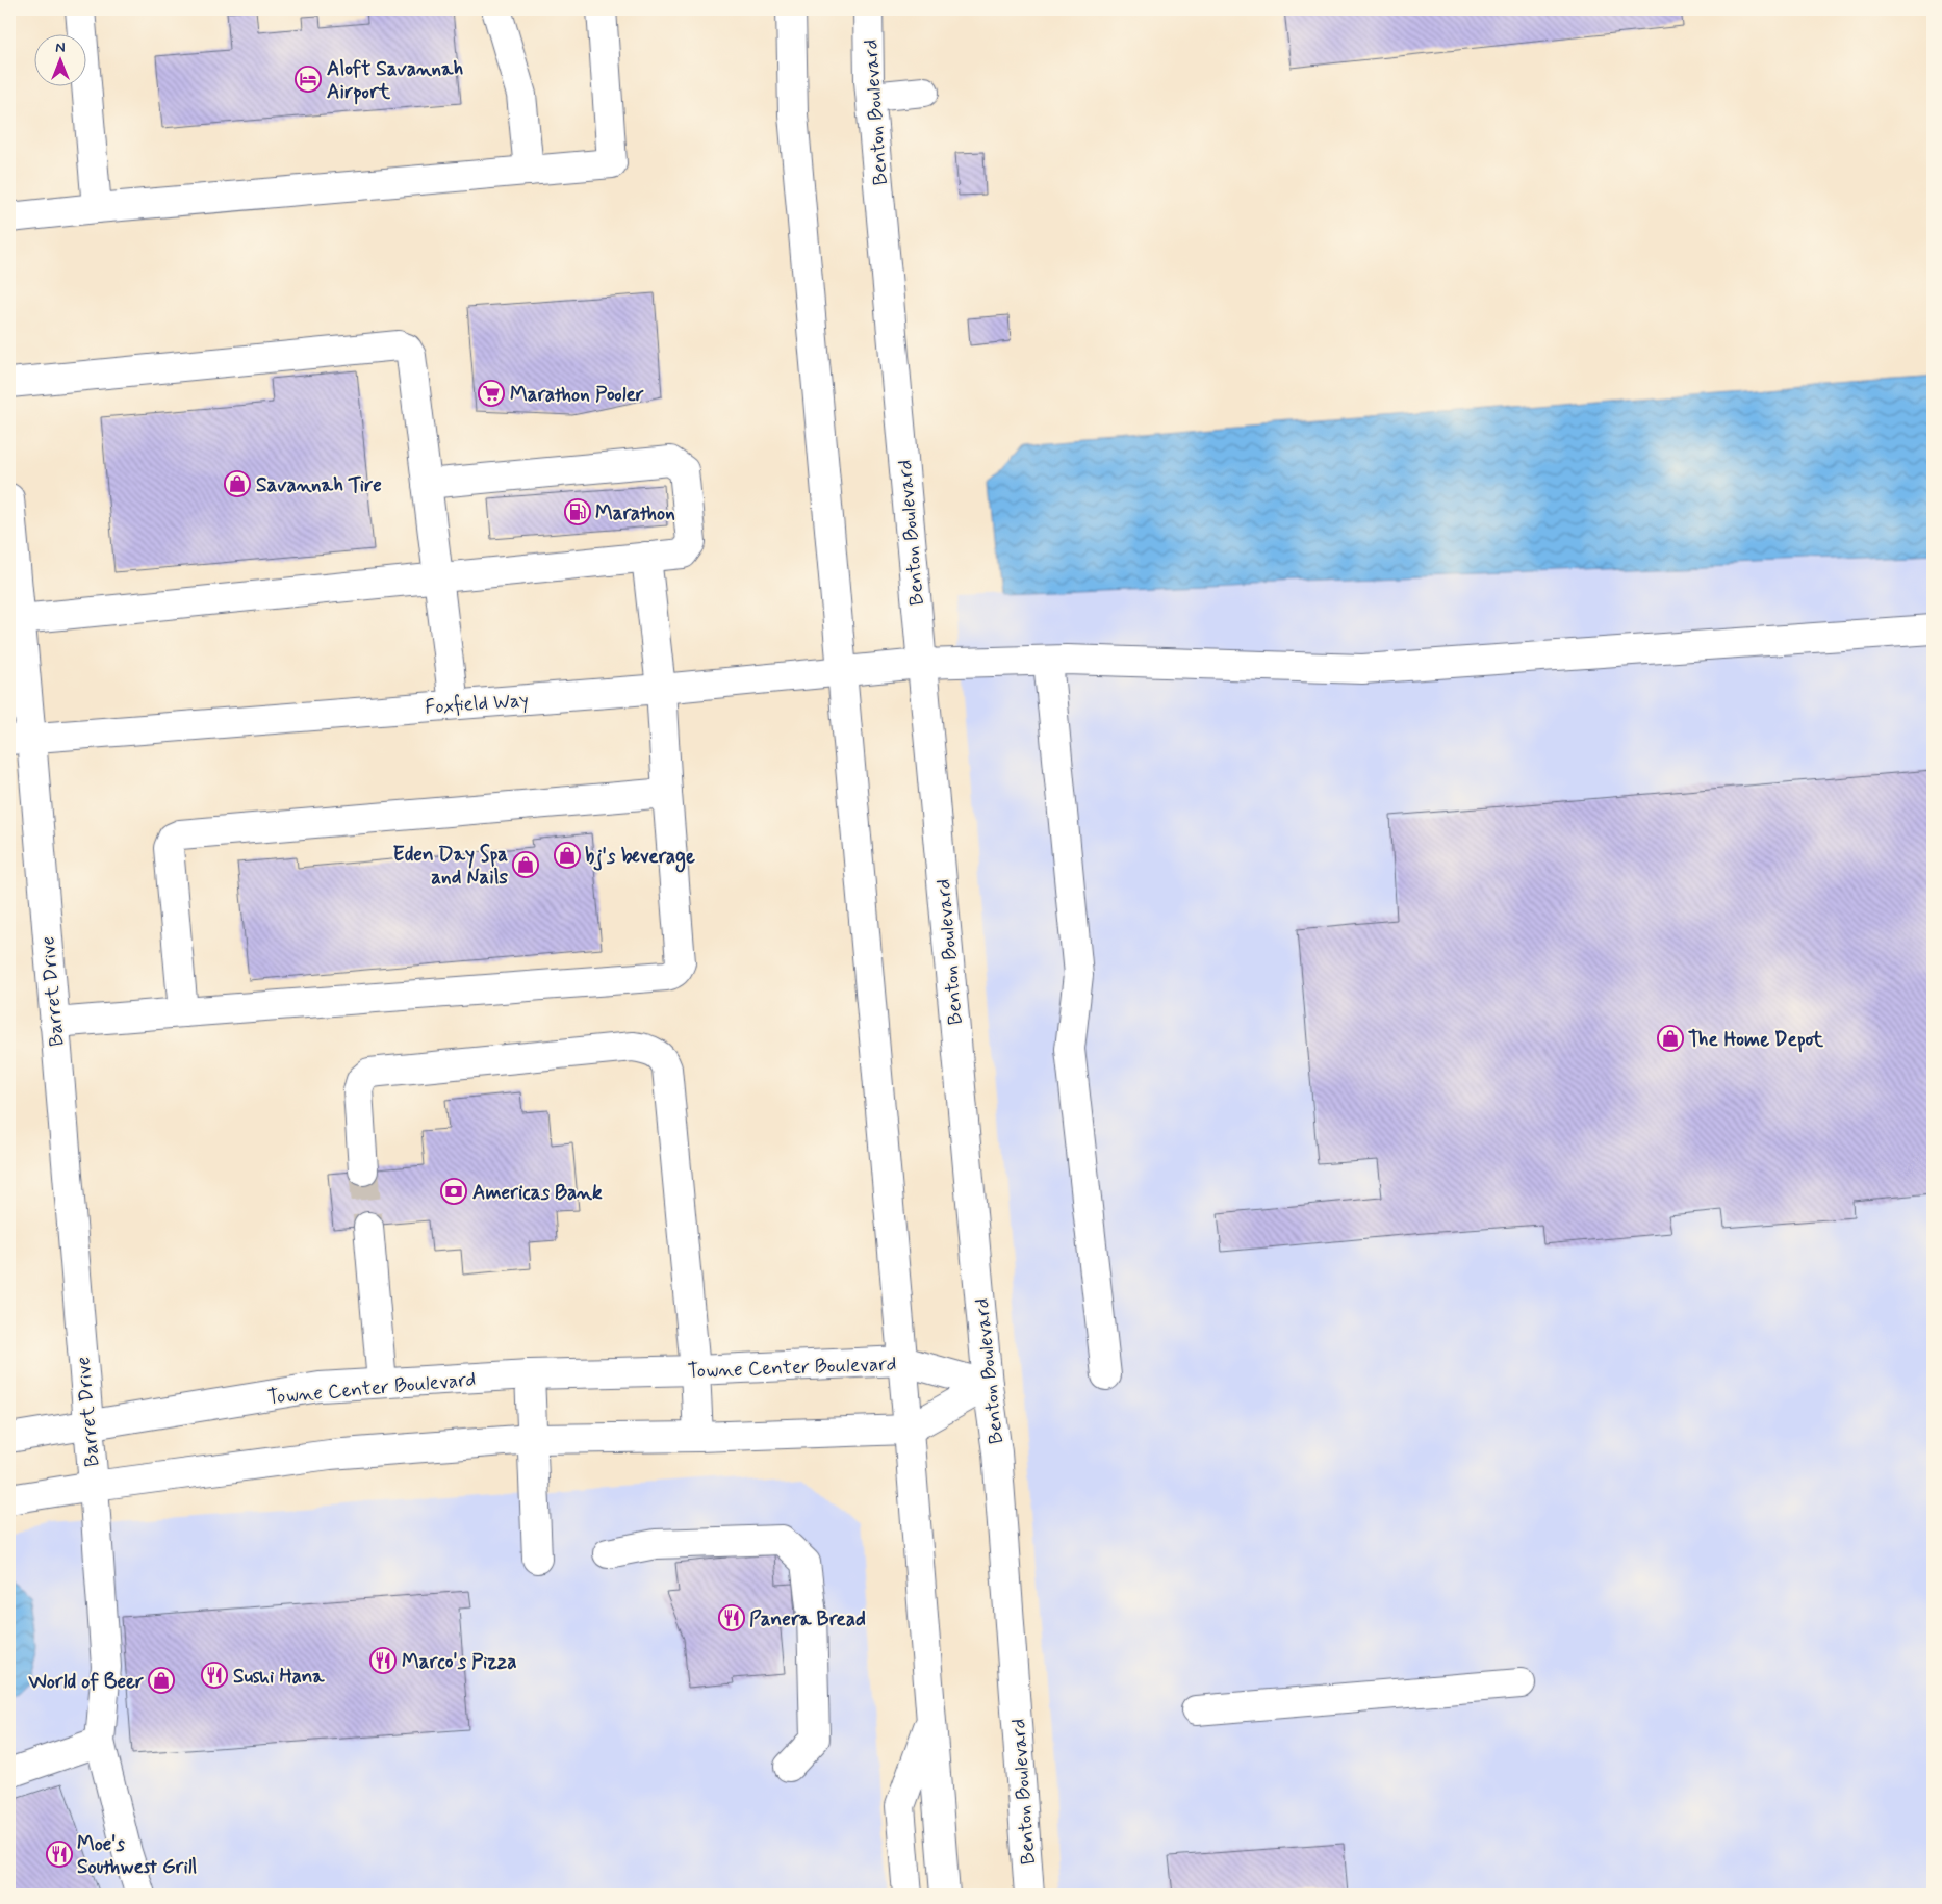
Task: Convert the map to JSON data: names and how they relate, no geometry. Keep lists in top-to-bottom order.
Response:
{
  "streets": {
    "street": [
      "Benton Boulevard",
      "Foxfield Way",
      "Barret Drive",
      "Towne Center Boulevard"
    ]
  },
  "crossings": [
    ["Benton Boulevard", "Foxfield Way"],
    ["Benton Boulevard", "Towne Center Boulevard"],
    ["Foxfield Way", "Barret Drive"],
    ["Barret Drive", "Towne Center Boulevard"]
  ],
  "places": {
    "hotel": ["Aloft Savannah Airport"],
    "supermarket": ["Marathon Pooler"],
    "shop": [
      "Savannah Tire",
      "bj's beverage",
      "Eden Day Spa and Nails",
      "The Home Depot",
      "World of Beer"
    ],
    "fuel station": ["Marathon"],
    "bank": ["Americas Bank"],
    "restaurant": [
      "Panera Bread",
      "Marco's Pizza",
      "Sushi Hana",
      "Moe's Southwest Grill"
    ]
  },
  "north": "top"
}
